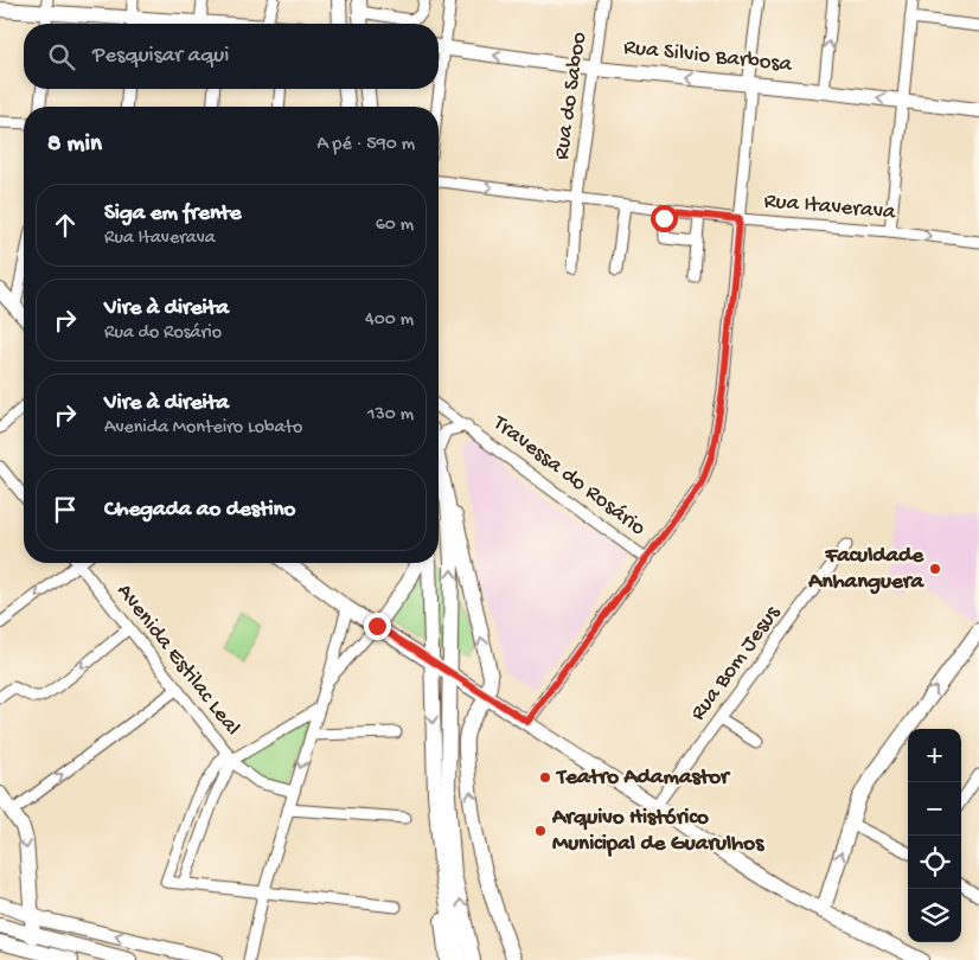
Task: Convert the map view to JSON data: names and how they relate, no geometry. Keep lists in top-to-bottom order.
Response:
{
  "streets": {
    "main road": ["Rua Silvio Barbosa"],
    "street": [
      "Rua do Saboo",
      "Rua Itaverava",
      "Travessa do Rosário",
      "Avenida Estilac Leal",
      "Rua Bom Jesus"
    ]
  },
  "crossings": [
    ["Rua Silvio Barbosa", "Rua do Saboo"],
    ["Rua do Saboo", "Rua Itaverava"]
  ],
  "one_way": ["Rua Silvio Barbosa", "Rua Itaverava"],
  "places": ["Faculdade Anhanguera", "Teatro Adamastor", "Arquivo Histórico Municipal de Guarulhos"],
  "page": {
    "search": "Pesquisar aqui",
    "heading": ["8 min", "A pé · 590 m"],
    "list": [
      ["Siga em frente", "Rua Itaverava", "60 m"],
      ["Vire à direita", "Rua do Rosário", "400 m"],
      ["Vire à direita", "Avenida Monteiro Lobato", "130 m"],
      "Chegada ao destino"
    ],
    "map_buttons": ["+", "−"]
  }
}
